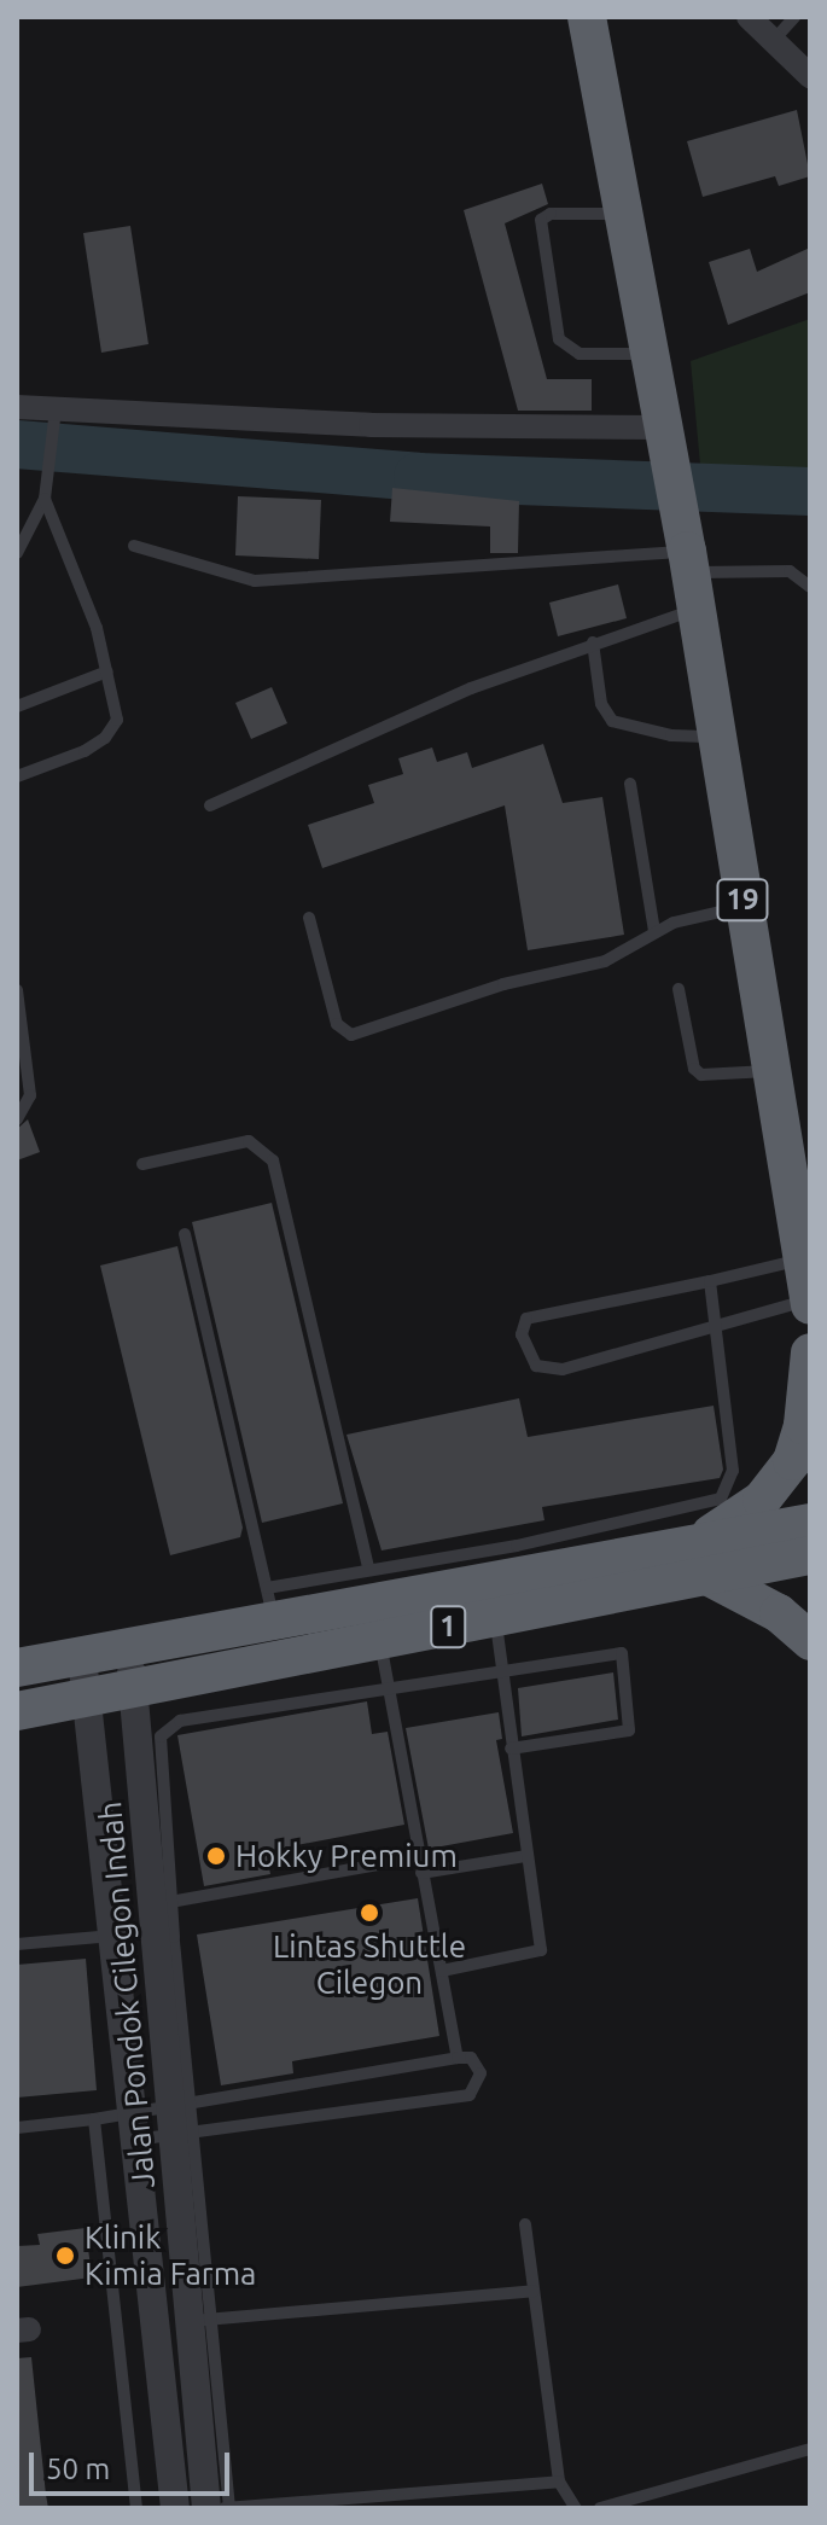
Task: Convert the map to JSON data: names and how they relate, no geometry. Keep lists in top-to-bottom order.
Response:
{
  "streets": {
    "highway": ["19", "1"],
    "street": ["Jalan Pondok Cilegon Indah"]
  },
  "crossings": [
    ["1", "Jalan Pondok Cilegon Indah"]
  ],
  "places": ["Hokky Premium", "Lintas Shuttle Cilegon", "Klinik Kimia Farma"],
  "scale_bar": "50 m"
}
